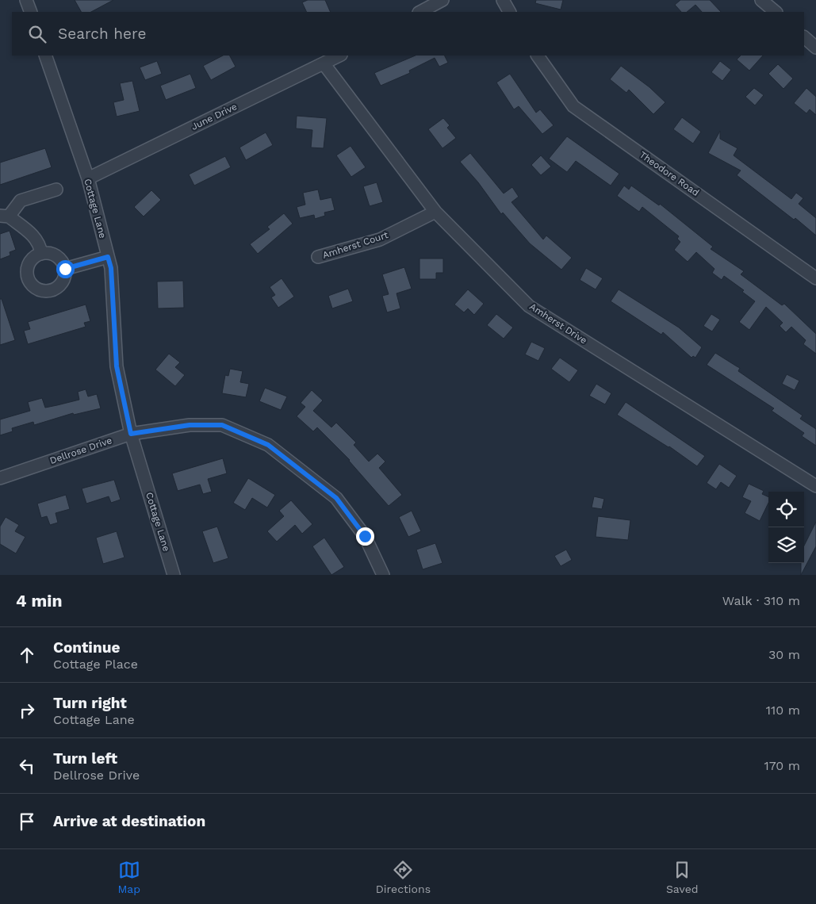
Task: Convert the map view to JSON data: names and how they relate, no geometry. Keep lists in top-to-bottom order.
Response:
{
  "streets": {
    "street": [
      "June Drive",
      "Theodore Road",
      "Cottage Lane",
      "Amherst Court",
      "Amherst Drive",
      "Dellrose Drive"
    ]
  },
  "crossings": [
    ["June Drive", "Cottage Lane"],
    ["June Drive", "Amherst Drive"],
    ["Cottage Lane", "Dellrose Drive"],
    ["Amherst Court", "Amherst Drive"]
  ],
  "page": {
    "search": "Search here",
    "heading": ["4 min", "Walk · 310 m"],
    "list": [
      ["Continue", "Cottage Place", "30 m"],
      ["Turn right", "Cottage Lane", "110 m"],
      ["Turn left", "Dellrose Drive", "170 m"],
      "Arrive at destination"
    ],
    "nav": ["Map", "Directions", "Saved"]
  }
}
